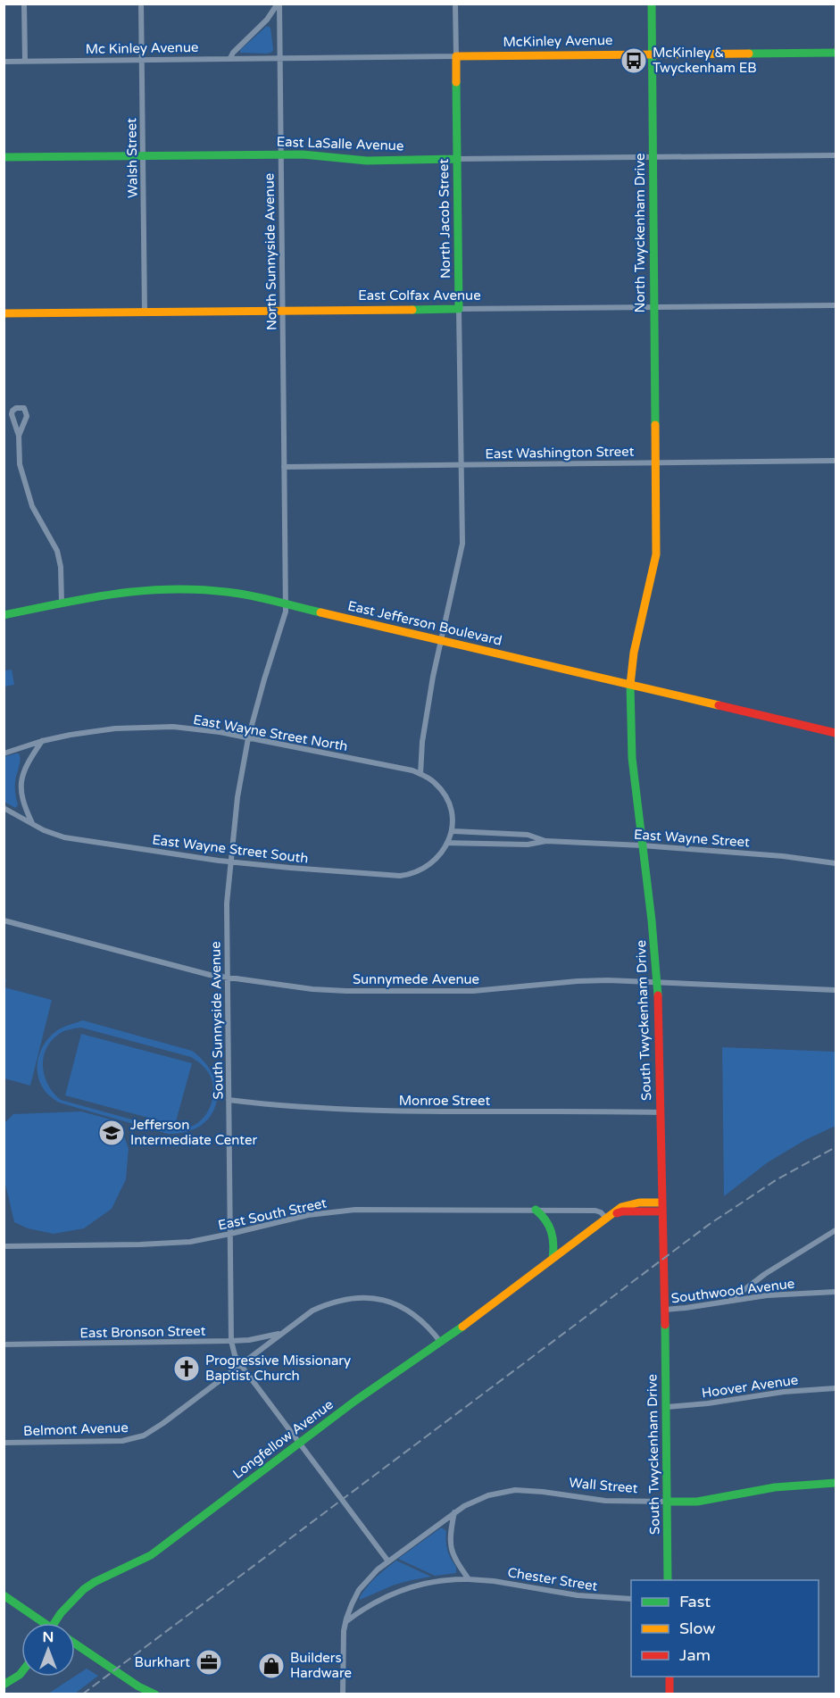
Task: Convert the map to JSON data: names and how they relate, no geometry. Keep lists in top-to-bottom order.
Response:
{
  "streets": {
    "street": [
      "McKinley Avenue",
      "Mc Kinley Avenue",
      "East LaSalle Avenue",
      "Walsh Street",
      "North Jacob Street",
      "North Twyckenham Drive",
      "North Sunnyside Avenue",
      "East Colfax Avenue",
      "East Washington Street",
      "East Jefferson Boulevard",
      "East Wayne Street North",
      "East Wayne Street",
      "East Wayne Street South",
      "Sunnymede Avenue",
      "South Sunnyside Avenue",
      "South Twyckenham Drive",
      "Monroe Street",
      "East South Street",
      "Southwood Avenue",
      "East Bronson Street",
      "Hoover Avenue",
      "Belmont Avenue",
      "Longfellow Avenue",
      "Wall Street",
      "Chester Street"
    ]
  },
  "crossings": [
    ["McKinley Avenue", "Mc Kinley Avenue"],
    ["McKinley Avenue", "North Jacob Street"],
    ["McKinley Avenue", "North Twyckenham Drive"],
    ["McKinley Avenue", "North Sunnyside Avenue"],
    ["Mc Kinley Avenue", "Walsh Street"],
    ["Mc Kinley Avenue", "North Sunnyside Avenue"],
    ["East LaSalle Avenue", "Walsh Street"],
    ["East LaSalle Avenue", "North Jacob Street"],
    ["East LaSalle Avenue", "North Twyckenham Drive"],
    ["East LaSalle Avenue", "North Sunnyside Avenue"],
    ["Walsh Street", "East Colfax Avenue"],
    ["North Jacob Street", "East Colfax Avenue"],
    ["North Jacob Street", "East Washington Street"],
    ["North Jacob Street", "East Jefferson Boulevard"],
    ["North Jacob Street", "East Wayne Street North"],
    ["North Twyckenham Drive", "East Colfax Avenue"],
    ["North Twyckenham Drive", "East Washington Street"],
    ["North Twyckenham Drive", "South Twyckenham Drive"],
    ["North Sunnyside Avenue", "East Colfax Avenue"],
    ["North Sunnyside Avenue", "East Washington Street"],
    ["North Sunnyside Avenue", "South Sunnyside Avenue"],
    ["East Washington Street", "South Sunnyside Avenue"],
    ["East Washington Street", "South Twyckenham Drive"],
    ["East Jefferson Boulevard", "South Sunnyside Avenue"],
    ["East Jefferson Boulevard", "South Twyckenham Drive"],
    ["East Wayne Street North", "East Wayne Street"],
    ["East Wayne Street North", "East Wayne Street South"],
    ["East Wayne Street North", "South Sunnyside Avenue"],
    ["East Wayne Street", "East Wayne Street South"],
    ["East Wayne Street", "South Twyckenham Drive"],
    ["East Wayne Street South", "South Sunnyside Avenue"],
    ["Sunnymede Avenue", "South Sunnyside Avenue"],
    ["Sunnymede Avenue", "South Twyckenham Drive"],
    ["South Sunnyside Avenue", "Monroe Street"],
    ["South Sunnyside Avenue", "East South Street"],
    ["South Sunnyside Avenue", "East Bronson Street"],
    ["South Sunnyside Avenue", "Belmont Avenue"],
    ["South Sunnyside Avenue", "Longfellow Avenue"],
    ["South Sunnyside Avenue", "Wall Street"],
    ["South Twyckenham Drive", "Monroe Street"],
    ["South Twyckenham Drive", "Southwood Avenue"],
    ["South Twyckenham Drive", "Hoover Avenue"],
    ["South Twyckenham Drive", "Longfellow Avenue"],
    ["South Twyckenham Drive", "Wall Street"],
    ["East South Street", "Longfellow Avenue"],
    ["East Bronson Street", "Belmont Avenue"],
    ["Belmont Avenue", "Longfellow Avenue"],
    ["Wall Street", "Chester Street"]
  ],
  "places": {
    "bus stop": ["McKinley & Twyckenham EB"],
    "school or university": ["Jefferson Intermediate Center"],
    "church": ["Progressive Missionary Baptist Church"],
    "office": ["Burkhart"],
    "shop": ["Builders Hardware"]
  },
  "legend": ["Fast", "Slow", "Jam"],
  "north": "top"
}
